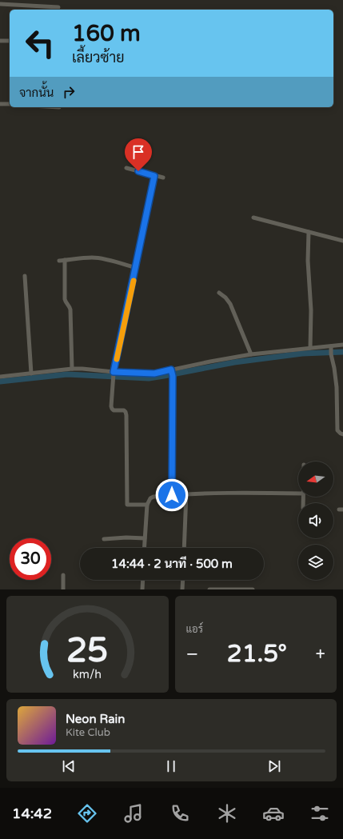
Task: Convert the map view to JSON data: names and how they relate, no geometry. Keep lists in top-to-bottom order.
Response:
{
  "north": "left",
  "page": {
    "turn": ["160 m", "เลี้ยวซ้าย"],
    "then": "จากนั้น",
    "limit": "30",
    "trip": "14:44 · 2 นาที · 500 m",
    "tile": "แอร์",
    "heat": ["−", "21.5°", "+"],
    "song": ["Neon Rain", "Kite Club"],
    "tabs": "14:42",
    "gauge": ["25", "km/h"]
  }
}
